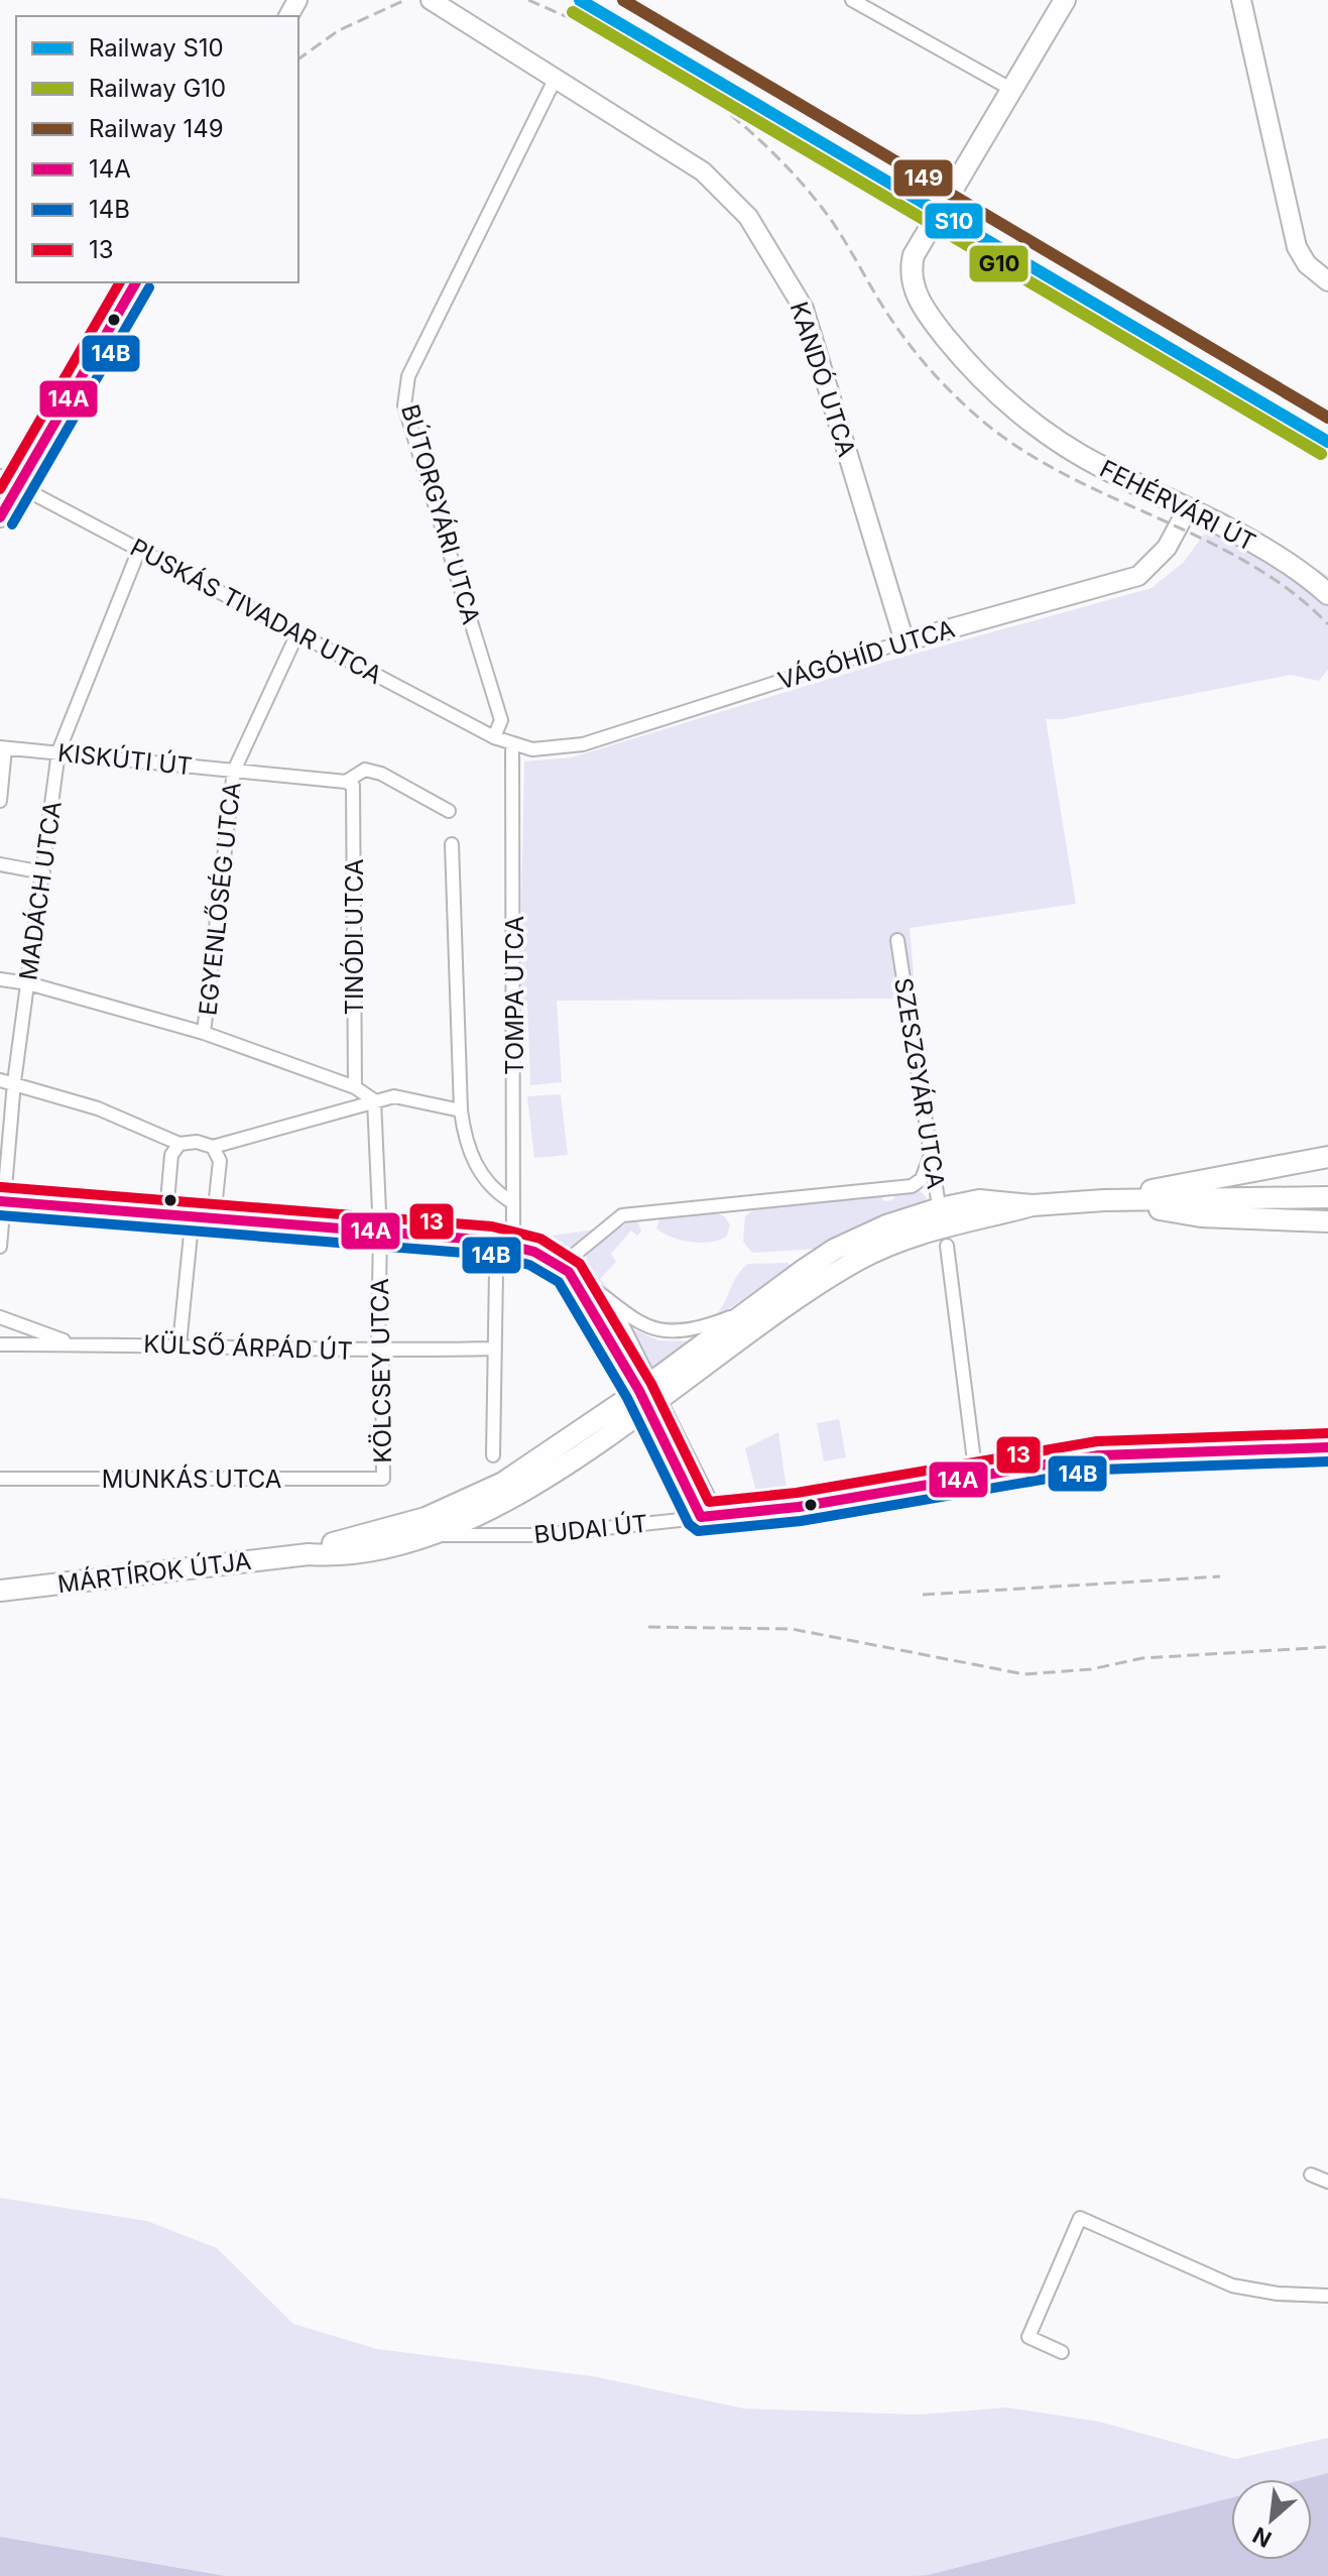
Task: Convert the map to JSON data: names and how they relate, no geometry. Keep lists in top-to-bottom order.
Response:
{
  "streets": {
    "main road": ["FEHÉRVÁRI ÚT", "MÁRTÍROK ÚTJA"],
    "street": [
      "KANDÓ UTCA",
      "BÚTORGYÁRI UTCA",
      "PUSKÁS TIVADAR UTCA",
      "VÁGÓHÍD UTCA",
      "KISKÚTI ÚT",
      "MADÁCH UTCA",
      "EGYENLŐSÉG UTCA",
      "TINÓDI UTCA",
      "TOMPA UTCA",
      "SZESZGYÁR UTCA",
      "KÜLSŐ ÁRPÁD ÚT",
      "KÖLCSEY UTCA",
      "MUNKÁS UTCA",
      "BUDAI ÚT"
    ]
  },
  "crossings": [
    ["KANDÓ UTCA", "BÚTORGYÁRI UTCA"],
    ["KANDÓ UTCA", "VÁGÓHÍD UTCA"],
    ["FEHÉRVÁRI ÚT", "VÁGÓHÍD UTCA"],
    ["BÚTORGYÁRI UTCA", "PUSKÁS TIVADAR UTCA"],
    ["PUSKÁS TIVADAR UTCA", "VÁGÓHÍD UTCA"],
    ["PUSKÁS TIVADAR UTCA", "MADÁCH UTCA"],
    ["PUSKÁS TIVADAR UTCA", "EGYENLŐSÉG UTCA"],
    ["PUSKÁS TIVADAR UTCA", "TOMPA UTCA"],
    ["VÁGÓHÍD UTCA", "TOMPA UTCA"],
    ["KISKÚTI ÚT", "MADÁCH UTCA"],
    ["KISKÚTI ÚT", "EGYENLŐSÉG UTCA"],
    ["KISKÚTI ÚT", "TINÓDI UTCA"],
    ["SZESZGYÁR UTCA", "BUDAI ÚT"],
    ["KÜLSŐ ÁRPÁD ÚT", "KÖLCSEY UTCA"],
    ["KÖLCSEY UTCA", "MUNKÁS UTCA"],
    ["BUDAI ÚT", "MÁRTÍROK ÚTJA"]
  ],
  "lines": [
    "rail line S10",
    "rail line 149",
    "rail line G10",
    "transit line 14A",
    "transit line 13",
    "transit line 14B"
  ],
  "legend": [
    "Railway S10",
    "Railway G10",
    "Railway 149",
    "14A",
    "14B",
    "13"
  ],
  "north": "bottom left"
}
